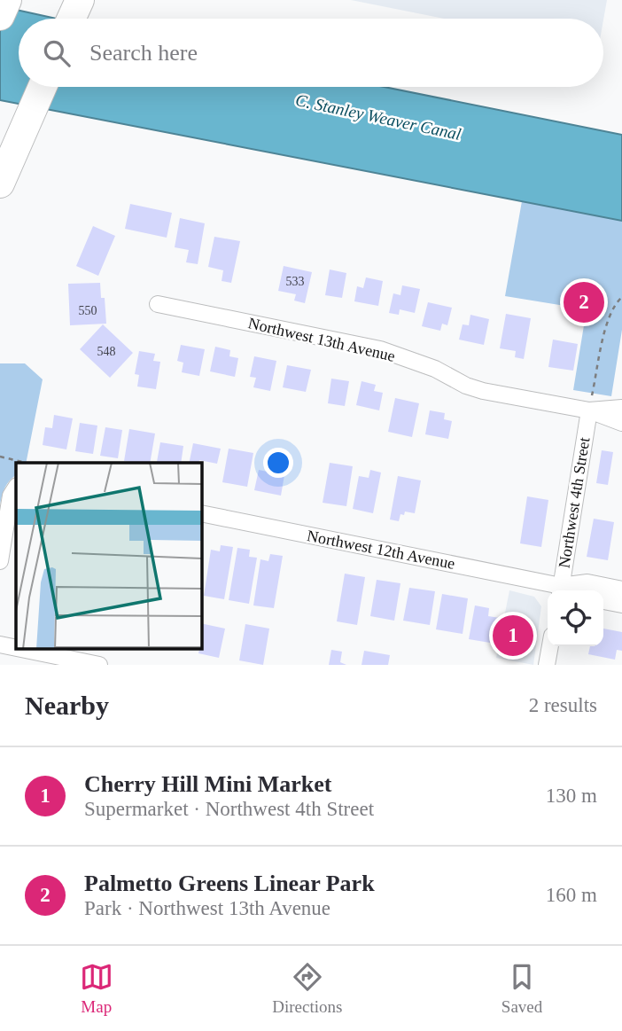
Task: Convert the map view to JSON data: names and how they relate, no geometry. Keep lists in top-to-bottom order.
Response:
{
  "streets": {
    "street": ["Northwest 13th Avenue", "Northwest 4th Street", "Northwest 12th Avenue"]
  },
  "crossings": [
    ["Northwest 13th Avenue", "Northwest 4th Street"],
    ["Northwest 4th Street", "Northwest 12th Avenue"]
  ],
  "water": ["C. Stanley Weaver Canal"],
  "house_numbers": ["533", "550", "548"],
  "page": {
    "search": "Search here",
    "pins": ["2", "1"],
    "heading": ["Nearby", "2 results"],
    "list": [
      {
        "mark": "1",
        "name": "Cherry Hill Mini Market",
        "note": "Supermarket · Northwest 4th Street",
        "value": "130 m"
      },
      {
        "mark": "2",
        "name": "Palmetto Greens Linear Park",
        "note": "Park · Northwest 13th Avenue",
        "value": "160 m"
      }
    ],
    "nav": ["Map", "Directions", "Saved"]
  }
}
